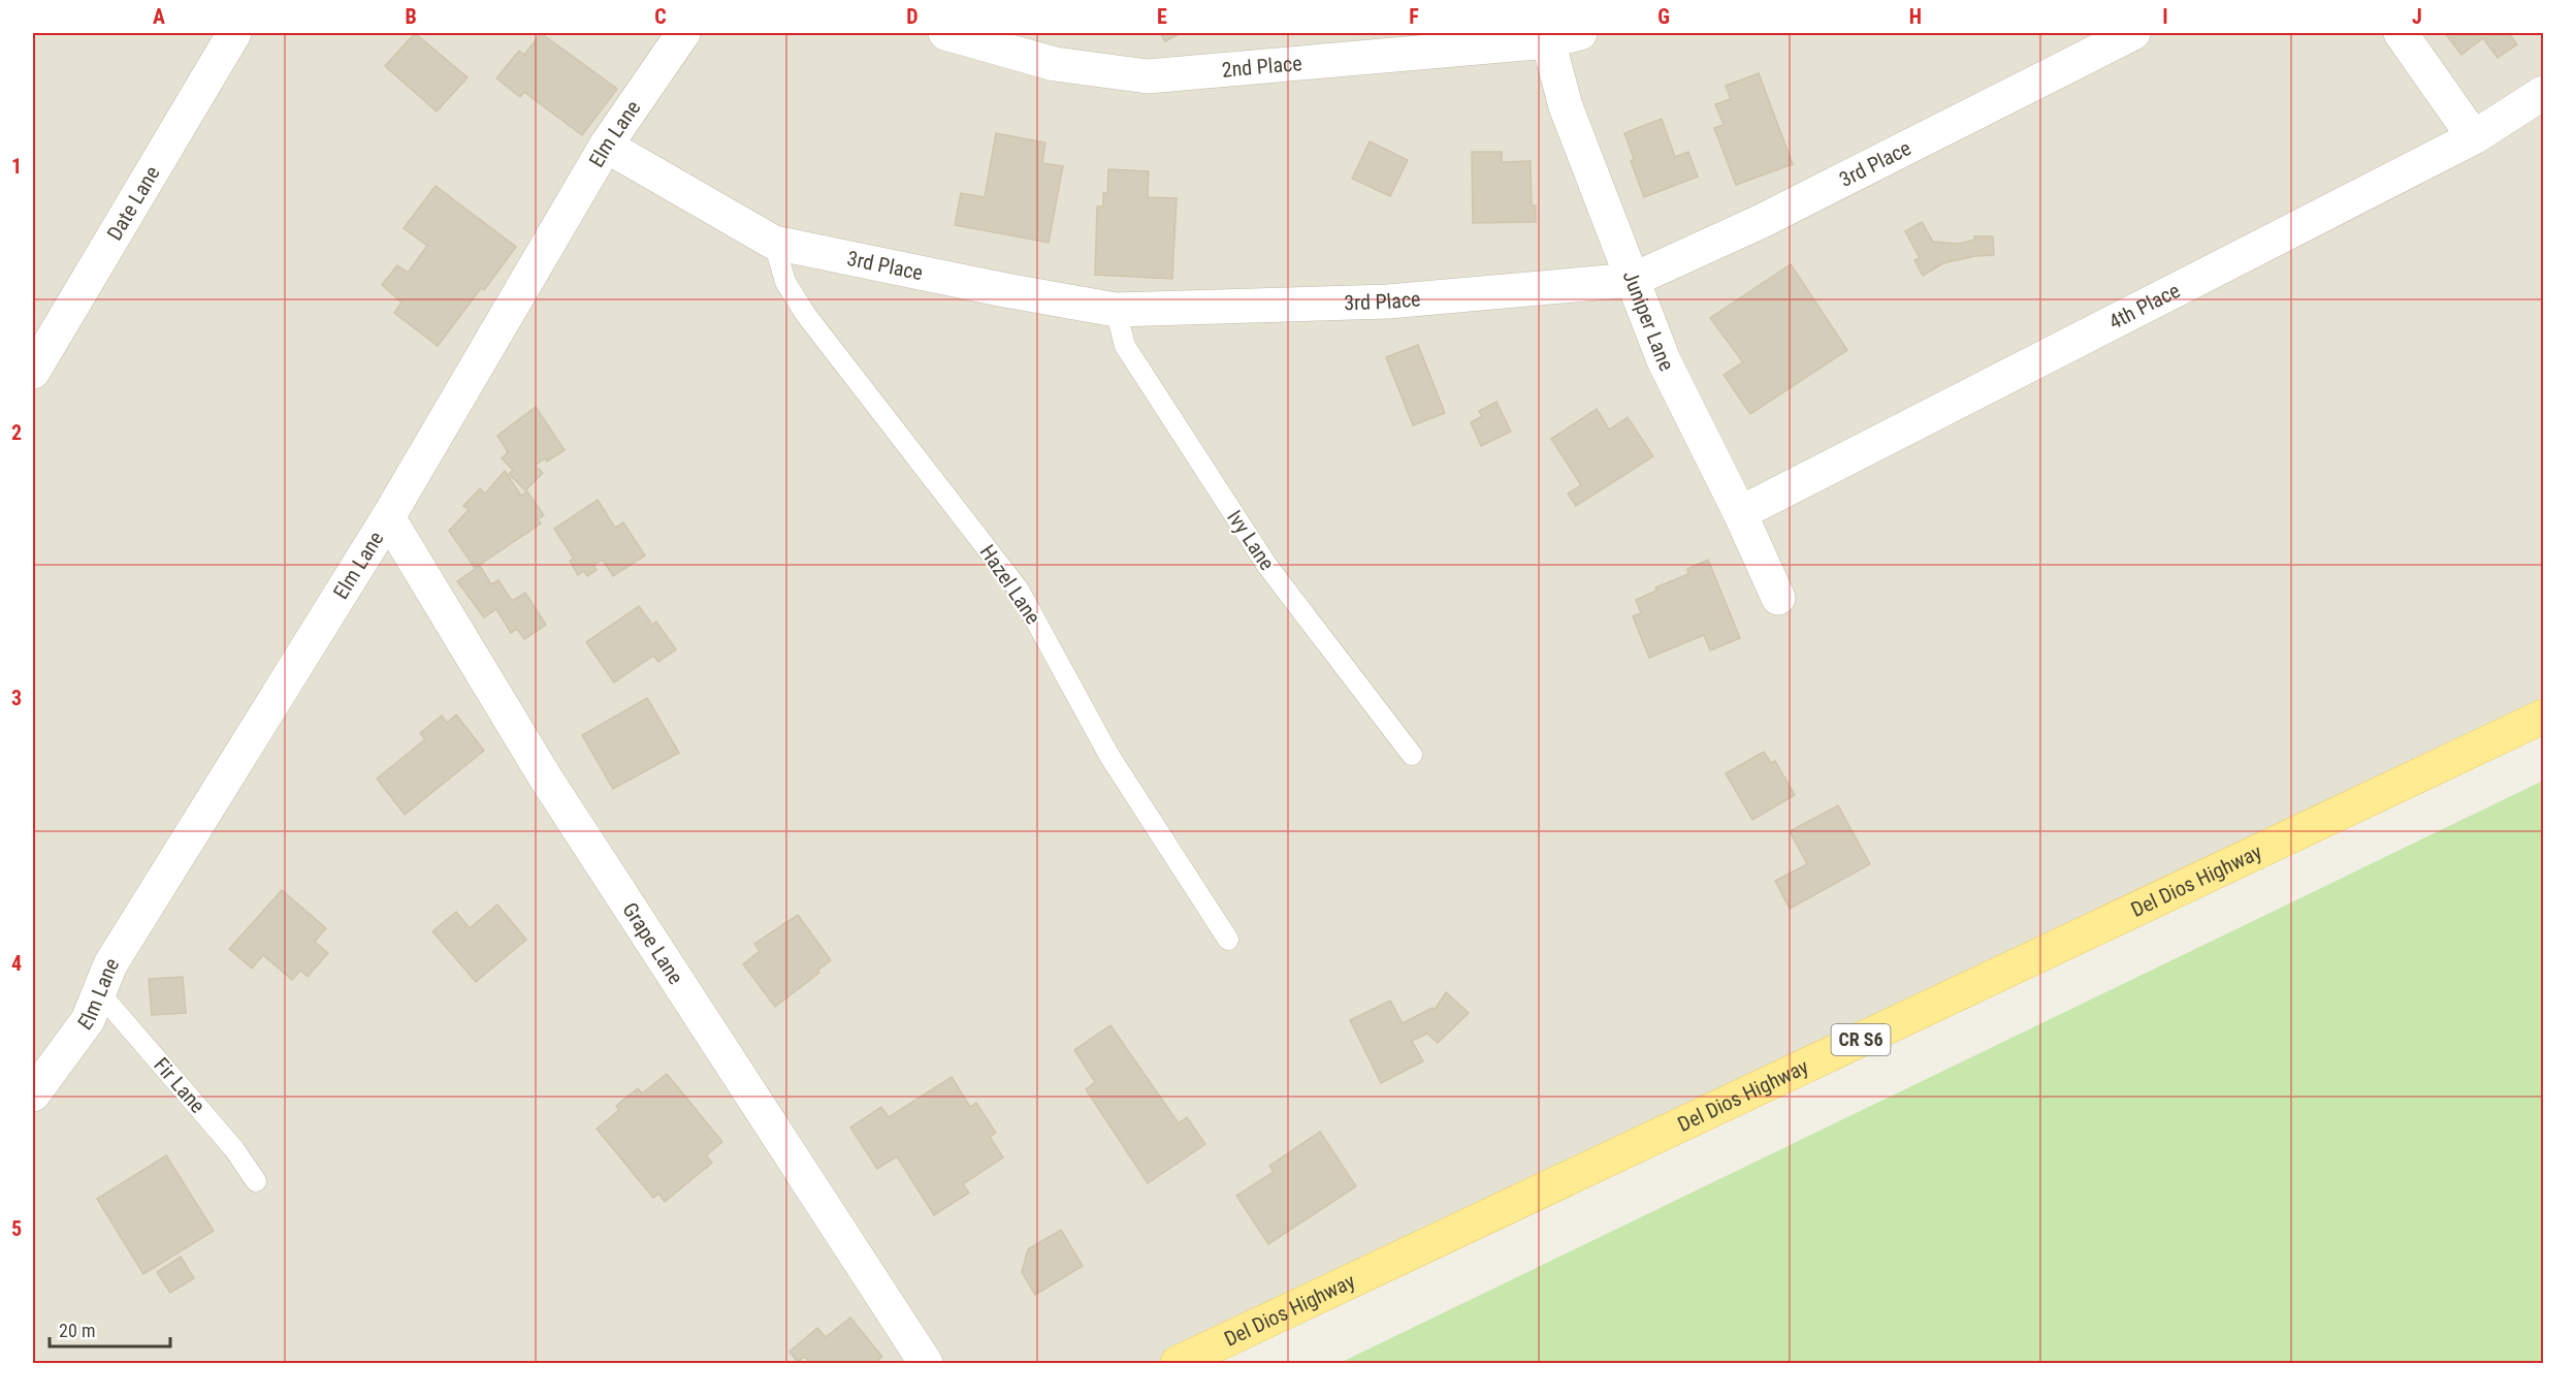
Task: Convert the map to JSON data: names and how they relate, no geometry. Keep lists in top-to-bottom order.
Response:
{
  "streets": {
    "main road": ["Del Dios Highway", "CR S6"],
    "street": [
      "2nd Place",
      "Elm Lane",
      "3rd Place",
      "Date Lane",
      "4th Place",
      "Juniper Lane",
      "Grape Lane"
    ],
    "lane": ["Ivy Lane", "Hazel Lane", "Fir Lane"]
  },
  "crossings": [
    ["2nd Place", "Juniper Lane"],
    ["Elm Lane", "3rd Place"],
    ["Elm Lane", "Grape Lane"],
    ["Elm Lane", "Fir Lane"],
    ["3rd Place", "Juniper Lane"],
    ["3rd Place", "Ivy Lane"],
    ["3rd Place", "Hazel Lane"],
    ["4th Place", "Juniper Lane"]
  ],
  "scale_bar": "20 m",
  "grid": {
    "columns": [
      "A",
      "B",
      "C",
      "D",
      "E",
      "F",
      "G",
      "H",
      "I",
      "J"
    ],
    "rows": [
      "1",
      "2",
      "3",
      "4",
      "5"
    ]
  }
}
